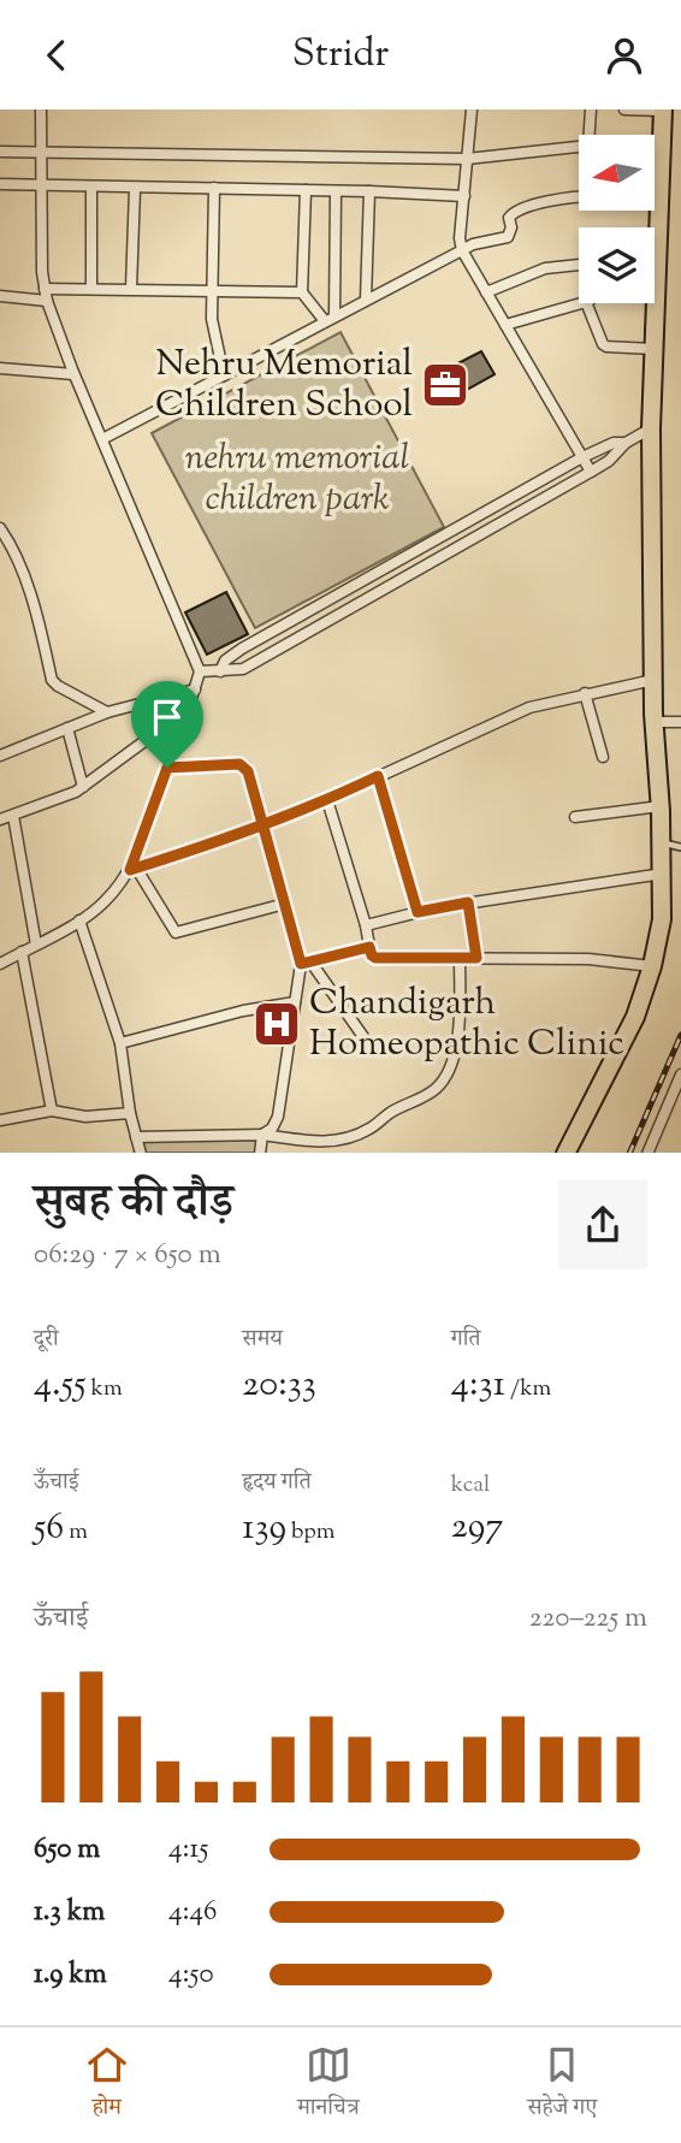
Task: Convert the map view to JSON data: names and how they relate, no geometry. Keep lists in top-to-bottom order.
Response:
{
  "parks": ["nehru memorial children park"],
  "places": {
    "office": ["Nehru Memorial Children School"],
    "hospital": ["Chandigarh Homeopathic Clinic"]
  },
  "north": "left",
  "page": {
    "header": "Stridr",
    "heading": ["सुबह की दौड़", "06:29 · 7 × 650 m"],
    "stats": [
      ["दूरी", "4.55 km"],
      ["समय", "20:33"],
      ["गति", "4:31 /km"],
      ["ऊँचाई", "56 m"],
      ["हृदय गति", "139 bpm"],
      ["kcal", "297"]
    ],
    "chart": ["ऊँचाई", "220–225 m"],
    "list": [
      {
        "name": "650 m",
        "note": "4:15"
      },
      {
        "name": "1.3 km",
        "note": "4:46"
      },
      {
        "name": "1.9 km",
        "note": "4:50"
      }
    ],
    "tabs": ["होम", "मानचित्र", "सहेजे गए"]
  }
}
